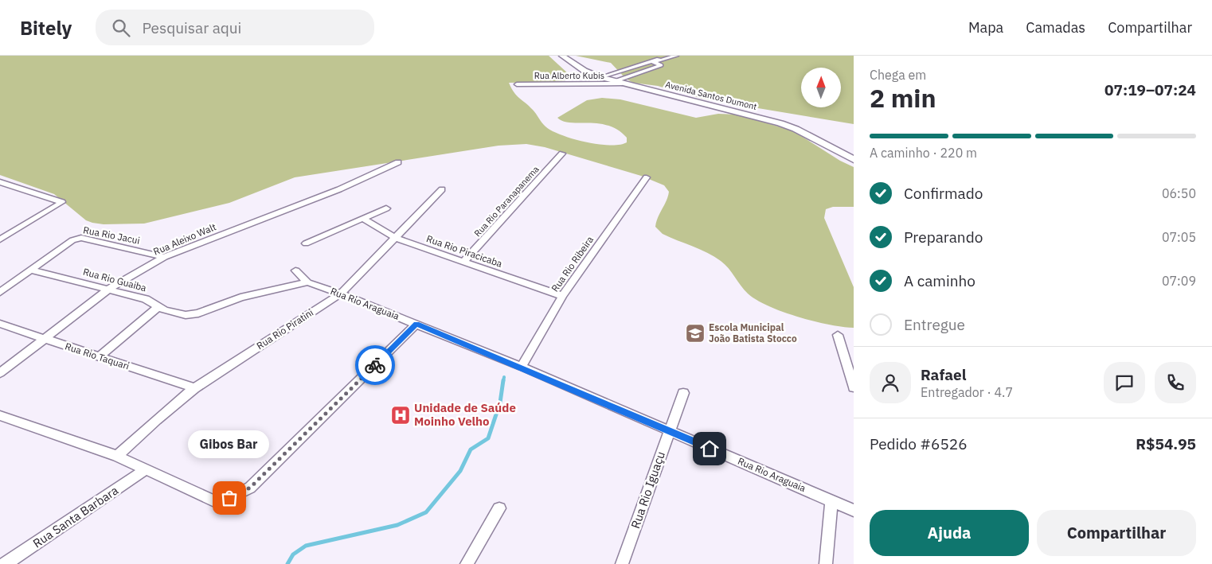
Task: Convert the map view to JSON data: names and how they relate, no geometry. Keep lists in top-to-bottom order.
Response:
{
  "streets": {
    "street": [
      "Rua Alberto Kubis",
      "Avenida Santos Dumont",
      "Rua Rio Paranapanema",
      "Rua Rio Jacui",
      "Rua Aleixo Walt",
      "Rua Rio Piracicaba",
      "Rua Rio Ribeira",
      "Rua Rio Guaiba",
      "Rua Rio Araguaia",
      "Rua Rio Piratini",
      "Rua Rio Taquari",
      "Rua Rio Iguaçu",
      "Rua Santa Barbara"
    ]
  },
  "crossings": [
    ["Rua Alberto Kubis", "Avenida Santos Dumont"],
    ["Rua Rio Paranapanema", "Rua Rio Piracicaba"],
    ["Rua Rio Jacui", "Rua Aleixo Walt"],
    ["Rua Rio Jacui", "Rua Rio Guaiba"],
    ["Rua Aleixo Walt", "Rua Rio Guaiba"],
    ["Rua Aleixo Walt", "Rua Rio Taquari"],
    ["Rua Rio Piracicaba", "Rua Rio Ribeira"],
    ["Rua Rio Piracicaba", "Rua Rio Piratini"],
    ["Rua Rio Ribeira", "Rua Rio Araguaia"],
    ["Rua Rio Guaiba", "Rua Rio Araguaia"],
    ["Rua Rio Araguaia", "Rua Rio Piratini"],
    ["Rua Rio Araguaia", "Rua Rio Iguaçu"],
    ["Rua Rio Piratini", "Rua Rio Taquari"]
  ],
  "places": {
    "school or university": ["Escola Municipal João Batista Stocco"],
    "hospital": ["Unidade de Saúde Moinho Velho"],
    "other": ["Gibos Bar"]
  },
  "north": "top",
  "page": {
    "header": "Bitely",
    "search": "Pesquisar aqui",
    "nav": ["Mapa", "Camadas", "Compartilhar"],
    "heading": ["2 min", "Chega em", "07:19–07:24"],
    "panel": [
      "Rafael",
      "Entregador · 4.7",
      "Pedido #6526",
      "R$54.95"
    ],
    "bar": "A caminho · 220 m",
    "list": [
      ["Confirmado", "06:50"],
      ["Preparando", "07:05"],
      ["A caminho", "07:09"],
      "Entregue"
    ],
    "bubble": "Gibos Bar",
    "buttons": ["Ajuda", "Compartilhar"]
  }
}
